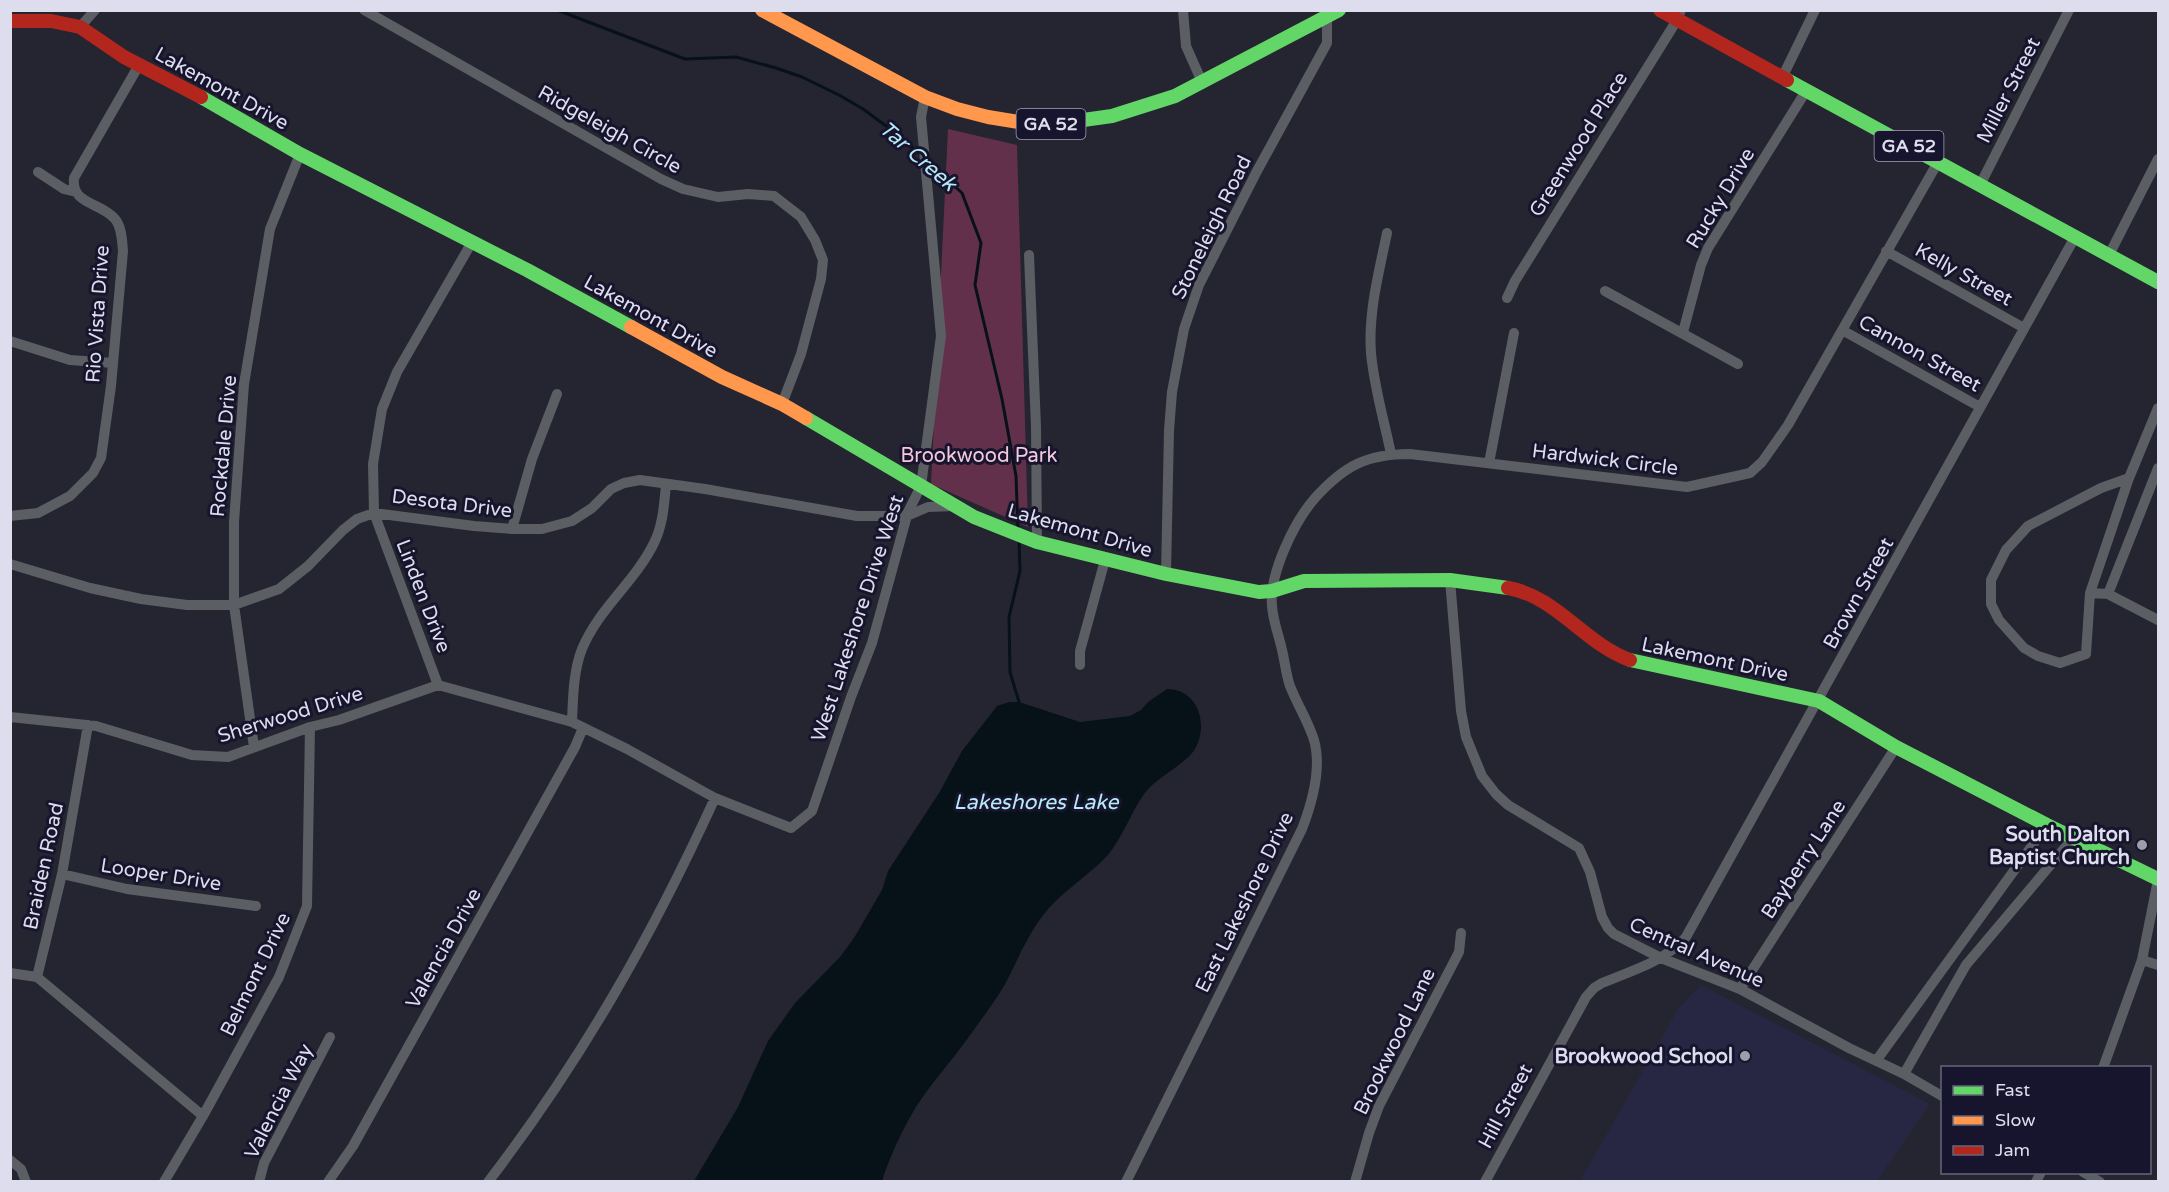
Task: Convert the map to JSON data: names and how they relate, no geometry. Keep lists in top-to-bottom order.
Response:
{
  "streets": {
    "street": [
      "Lakemont Drive",
      "Miller Street",
      "GA 52",
      "Ridgeleigh Circle",
      "Greenwood Place",
      "Rucky Drive",
      "Stoneleigh Road",
      "Kelly Street",
      "Rio Vista Drive",
      "Cannon Street",
      "Rockdale Drive",
      "Hardwick Circle",
      "Desota Drive",
      "Brown Street",
      "Linden Drive",
      "West Lakeshore Drive West",
      "Sherwood Drive",
      "Bayberry Lane",
      "Braiden Road",
      "Looper Drive",
      "East Lakeshore Drive",
      "Valencia Drive",
      "Central Avenue",
      "Belmont Drive",
      "Brookwood Lane",
      "Valencia Way",
      "Hill Street"
    ]
  },
  "crossings": [
    ["Lakemont Drive", "Ridgeleigh Circle"],
    ["Lakemont Drive", "Stoneleigh Road"],
    ["Lakemont Drive", "Rockdale Drive"],
    ["Lakemont Drive", "Hardwick Circle"],
    ["Lakemont Drive", "Desota Drive"],
    ["Lakemont Drive", "Brown Street"],
    ["Lakemont Drive", "Linden Drive"],
    ["Lakemont Drive", "West Lakeshore Drive West"],
    ["Lakemont Drive", "Bayberry Lane"],
    ["Lakemont Drive", "East Lakeshore Drive"],
    ["Lakemont Drive", "Central Avenue"],
    ["Miller Street", "GA 52"],
    ["GA 52", "Greenwood Place"],
    ["GA 52", "Rucky Drive"],
    ["GA 52", "Stoneleigh Road"],
    ["GA 52", "Hardwick Circle"],
    ["GA 52", "Brown Street"],
    ["GA 52", "West Lakeshore Drive West"],
    ["Kelly Street", "Hardwick Circle"],
    ["Kelly Street", "Brown Street"],
    ["Cannon Street", "Hardwick Circle"],
    ["Cannon Street", "Brown Street"],
    ["Rockdale Drive", "Desota Drive"],
    ["Rockdale Drive", "Sherwood Drive"],
    ["Hardwick Circle", "East Lakeshore Drive"],
    ["Desota Drive", "Linden Drive"],
    ["Desota Drive", "West Lakeshore Drive West"],
    ["Brown Street", "Central Avenue"],
    ["Brown Street", "Hill Street"],
    ["Linden Drive", "Sherwood Drive"],
    ["Sherwood Drive", "Braiden Road"],
    ["Sherwood Drive", "Belmont Drive"],
    ["Bayberry Lane", "Central Avenue"],
    ["Braiden Road", "Looper Drive"],
    ["Central Avenue", "Hill Street"]
  ],
  "water": ["Tar Creek", "Lakeshores Lake"],
  "parks": ["Brookwood Park"],
  "places": ["South Dalton Baptist Church", "Brookwood School"],
  "legend": ["Fast", "Slow", "Jam"]
}
